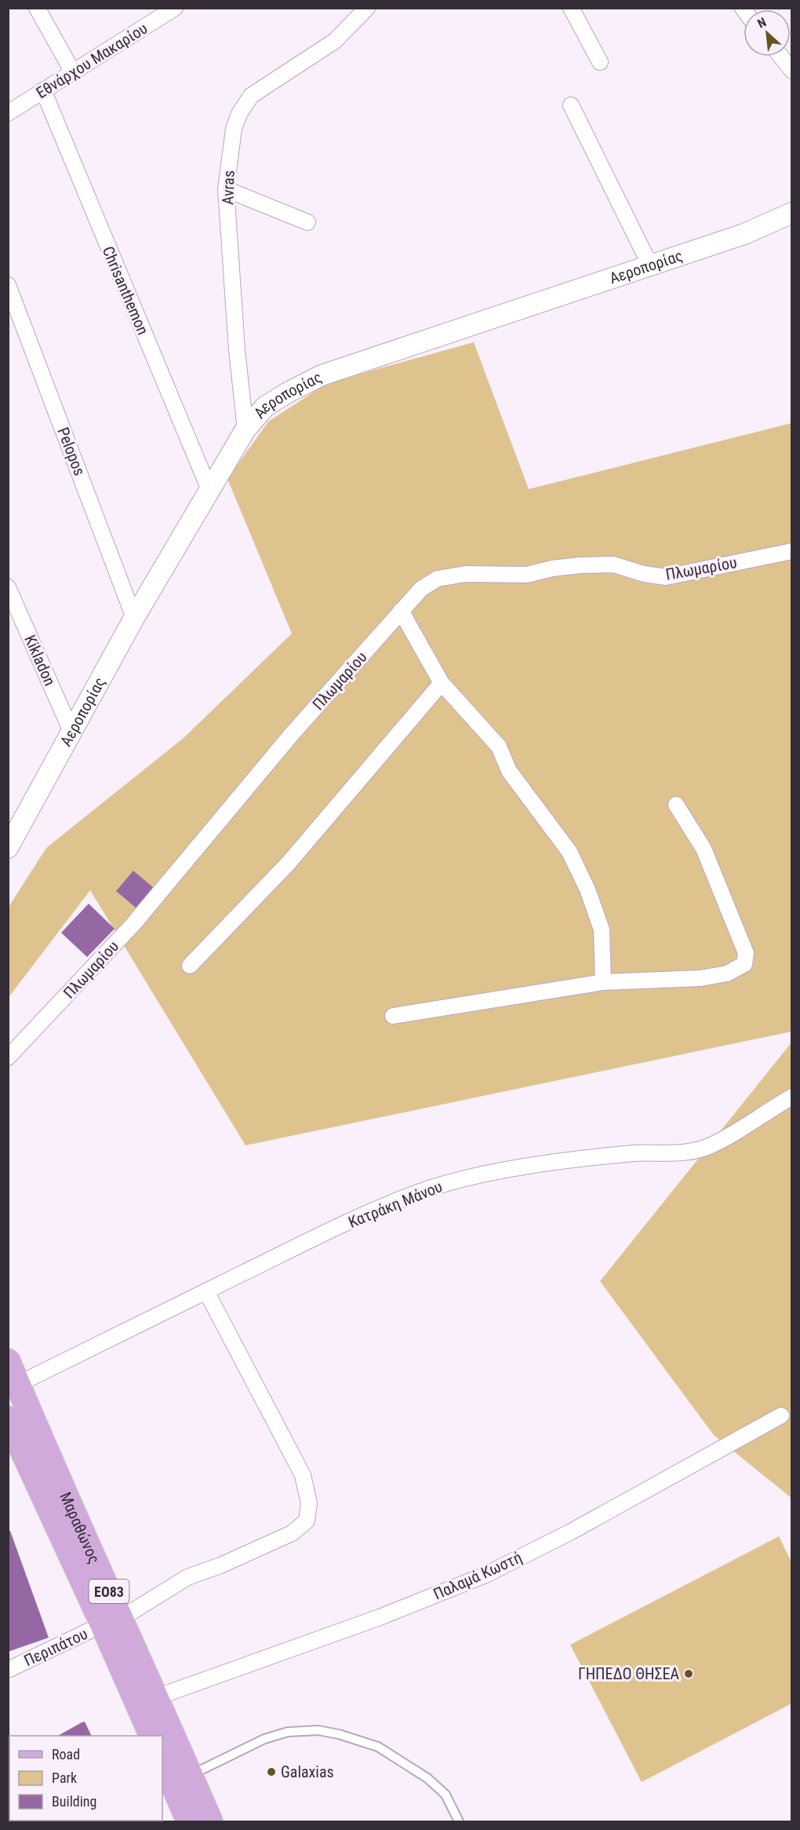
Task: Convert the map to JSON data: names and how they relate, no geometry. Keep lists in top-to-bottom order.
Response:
{
  "streets": {
    "main road": ["Μαραθώνος", "ΕΟ83"],
    "street": [
      "Εθνάρχου Μακαρίου",
      "Avras",
      "Αεροπορίας",
      "Chrisanthemon",
      "Pelopos",
      "Πλωμαρίου",
      "Kikladon",
      "Κατράκη Μάνου",
      "Παλαμά Κωστή",
      "Περιπάτου"
    ]
  },
  "crossings": [
    ["Εθνάρχου Μακαρίου", "Chrisanthemon"],
    ["Avras", "Αεροπορίας"],
    ["Αεροπορίας", "Chrisanthemon"],
    ["Αεροπορίας", "Pelopos"],
    ["Αεροπορίας", "Kikladon"],
    ["Κατράκη Μάνου", "Μαραθώνος"],
    ["Κατράκη Μάνου", "Περιπάτου"],
    ["Μαραθώνος", "Παλαμά Κωστή"],
    ["Μαραθώνος", "Περιπάτου"]
  ],
  "places": ["ΓΗΠΕΔΟ ΘΗΣΕΑ", "Galaxias"],
  "legend": ["Road", "Park", "Building"],
  "north": "top left"
}
